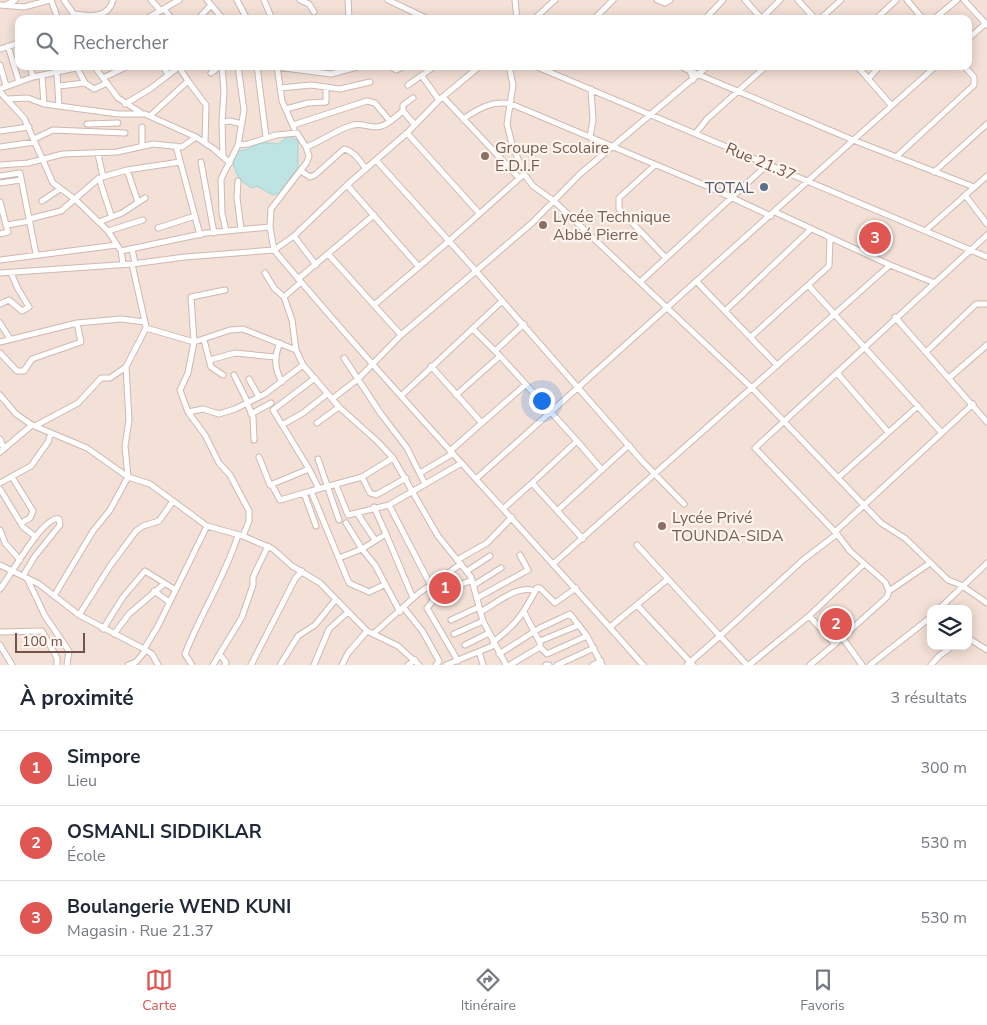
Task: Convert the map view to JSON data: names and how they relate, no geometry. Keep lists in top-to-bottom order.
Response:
{
  "streets": {
    "street": ["Rue 21.37"]
  },
  "places": [
    "Groupe Scolaire E.D.I.F",
    "TOTAL",
    "Lycée Technique Abbé Pierre",
    "Lycée Privé TOUNDA-SIDA"
  ],
  "scale_bar": "100 m",
  "page": {
    "search": "Rechercher",
    "pins": ["3", "1", "2"],
    "scale": "100 m",
    "heading": ["À proximité", "3 résultats"],
    "list": [
      {
        "mark": "1",
        "name": "Simpore",
        "note": "Lieu",
        "value": "300 m"
      },
      {
        "mark": "2",
        "name": "OSMANLI SIDDIKLAR",
        "note": "École",
        "value": "530 m"
      },
      {
        "mark": "3",
        "name": "Boulangerie WEND KUNI",
        "note": "Magasin · Rue 21.37",
        "value": "530 m"
      }
    ],
    "nav": ["Carte", "Itinéraire", "Favoris"]
  }
}
